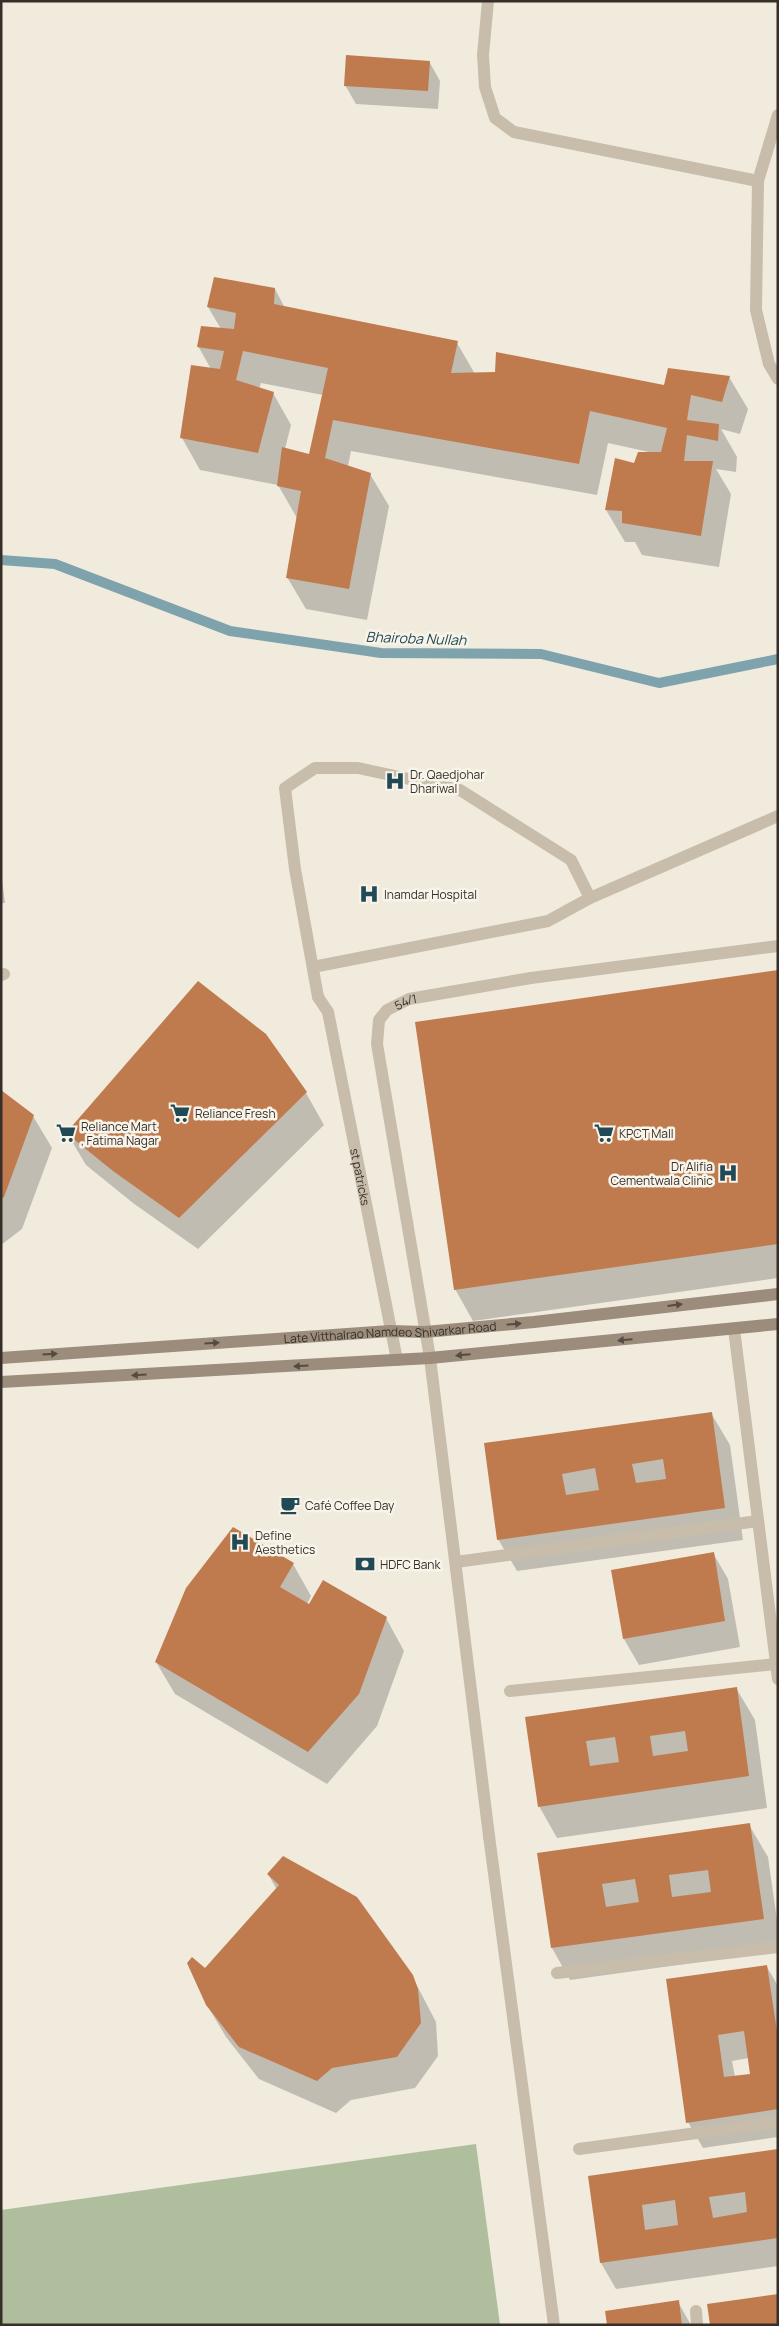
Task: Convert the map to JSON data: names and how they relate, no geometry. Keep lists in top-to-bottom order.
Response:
{
  "streets": {
    "main road": ["Late Vitthalrao Namdeo Shivarkar Road"],
    "street": ["54/1", "st patricks"]
  },
  "crossings": [
    ["54/1", "Late Vitthalrao Namdeo Shivarkar Road"],
    ["st patricks", "Late Vitthalrao Namdeo Shivarkar Road"]
  ],
  "water": ["Bhairoba Nullah"],
  "places": {
    "hospital": [
      "Dr. Qaedjohar Dhariwal",
      "Inamdar Hospital",
      "Dr Alifia Cementwala Clinic",
      "Define Aesthetics"
    ],
    "supermarket": ["Reliance Fresh", "Reliance Mart , Fatima Nagar", "KPCT Mall"],
    "cafe": ["Café Coffee Day"],
    "bank": ["HDFC Bank"]
  }
}
